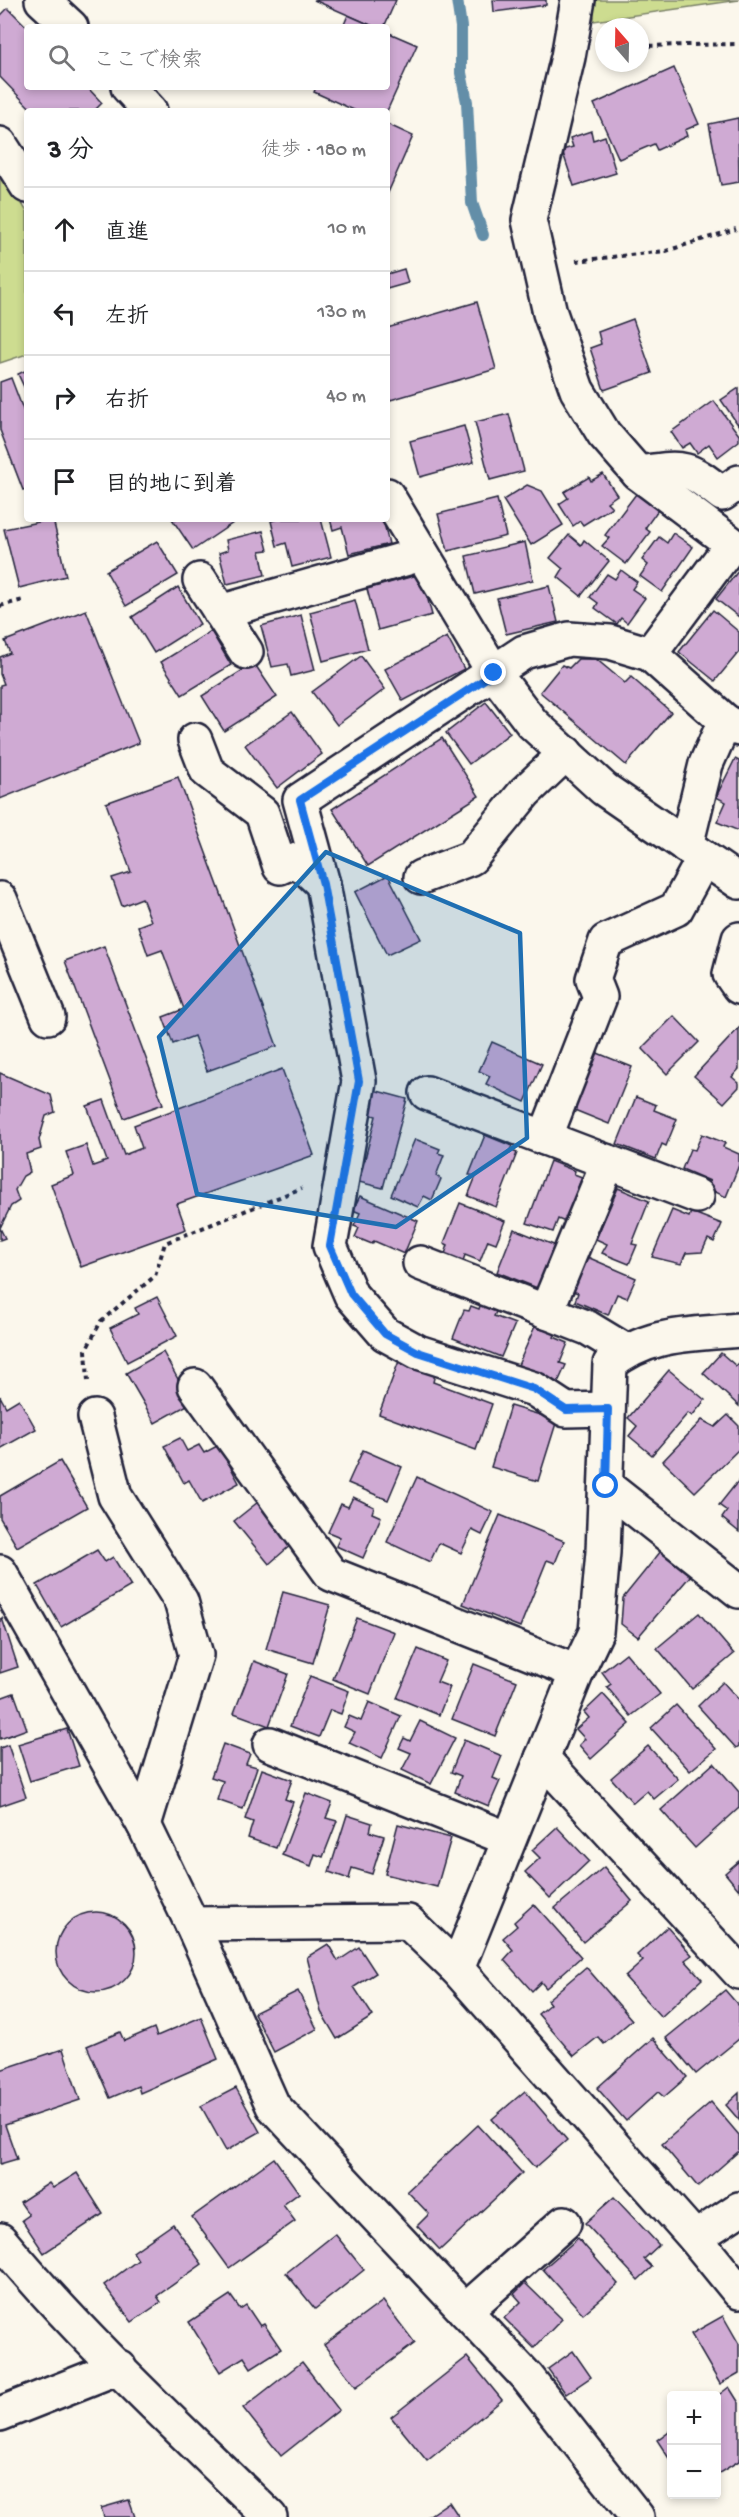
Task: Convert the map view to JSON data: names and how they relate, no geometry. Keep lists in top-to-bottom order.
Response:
{
  "north": "top",
  "page": {
    "search": "ここで検索",
    "heading": ["3 分", "徒歩 · 180 m"],
    "list": [
      ["直進", "10 m"],
      ["左折", "130 m"],
      ["右折", "40 m"],
      "目的地に到着"
    ],
    "map_buttons": ["+", "−"]
  }
}
